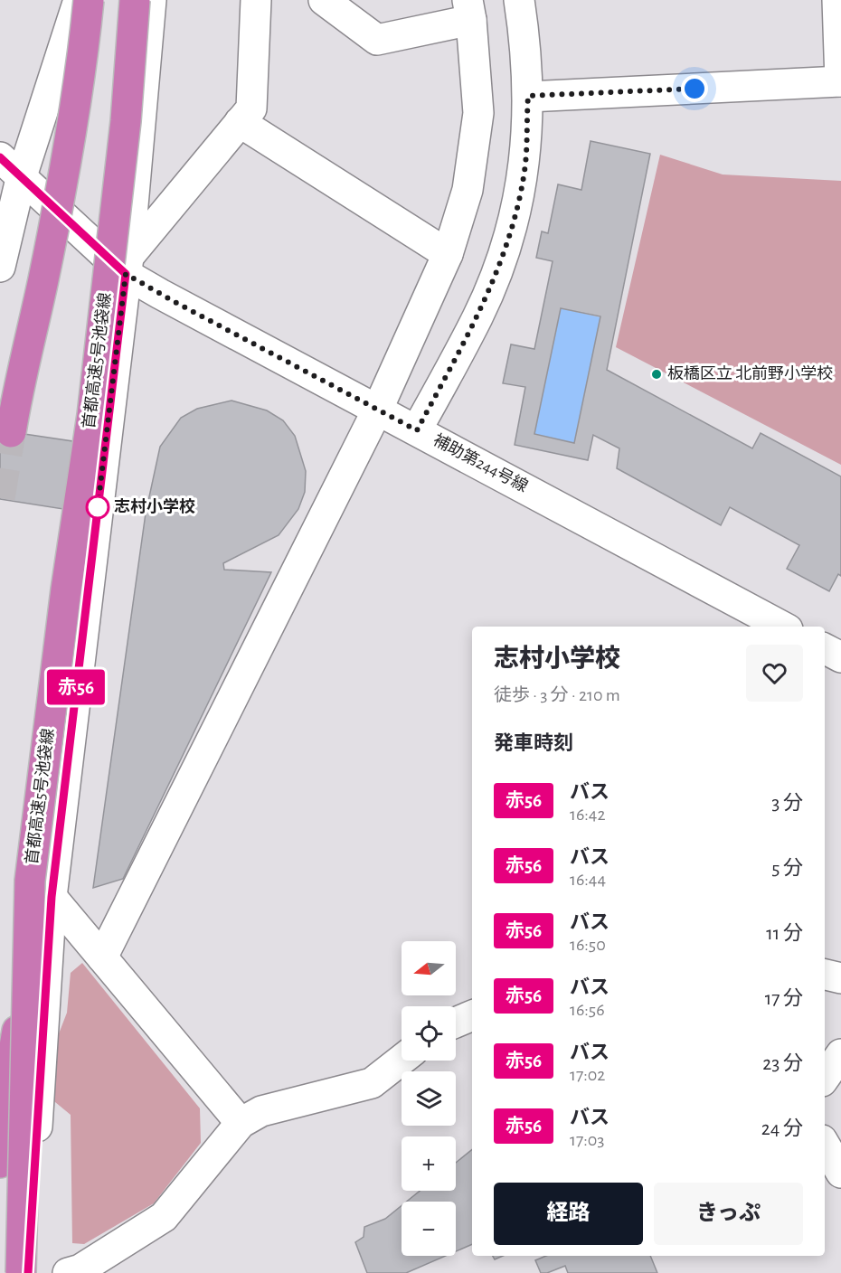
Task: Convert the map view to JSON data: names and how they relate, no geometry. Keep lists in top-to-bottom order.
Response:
{
  "streets": {
    "highway": ["首都高速5号池袋線"],
    "street": ["補助第244号線"]
  },
  "places": ["板橋区立 北前野小学校", "志村小学校"],
  "lines": ["bus line 赤56"],
  "north": "left",
  "page": {
    "on_map": "赤56",
    "heading": [
      ["志村小学校", "徒歩 · 3 分 · 210 m"],
      "発車時刻"
    ],
    "list": [
      {
        "mark": "赤56",
        "name": "バス",
        "note": "16:42",
        "value": "3 分"
      },
      {
        "mark": "赤56",
        "name": "バス",
        "note": "16:44",
        "value": "5 分"
      },
      {
        "mark": "赤56",
        "name": "バス",
        "note": "16:50",
        "value": "11 分"
      },
      {
        "mark": "赤56",
        "name": "バス",
        "note": "16:56",
        "value": "17 分"
      },
      {
        "mark": "赤56",
        "name": "バス",
        "note": "17:02",
        "value": "23 分"
      },
      {
        "mark": "赤56",
        "name": "バス",
        "note": "17:03",
        "value": "24 分"
      }
    ],
    "map_buttons": ["+", "−"],
    "buttons": ["経路", "きっぷ"]
  }
}
